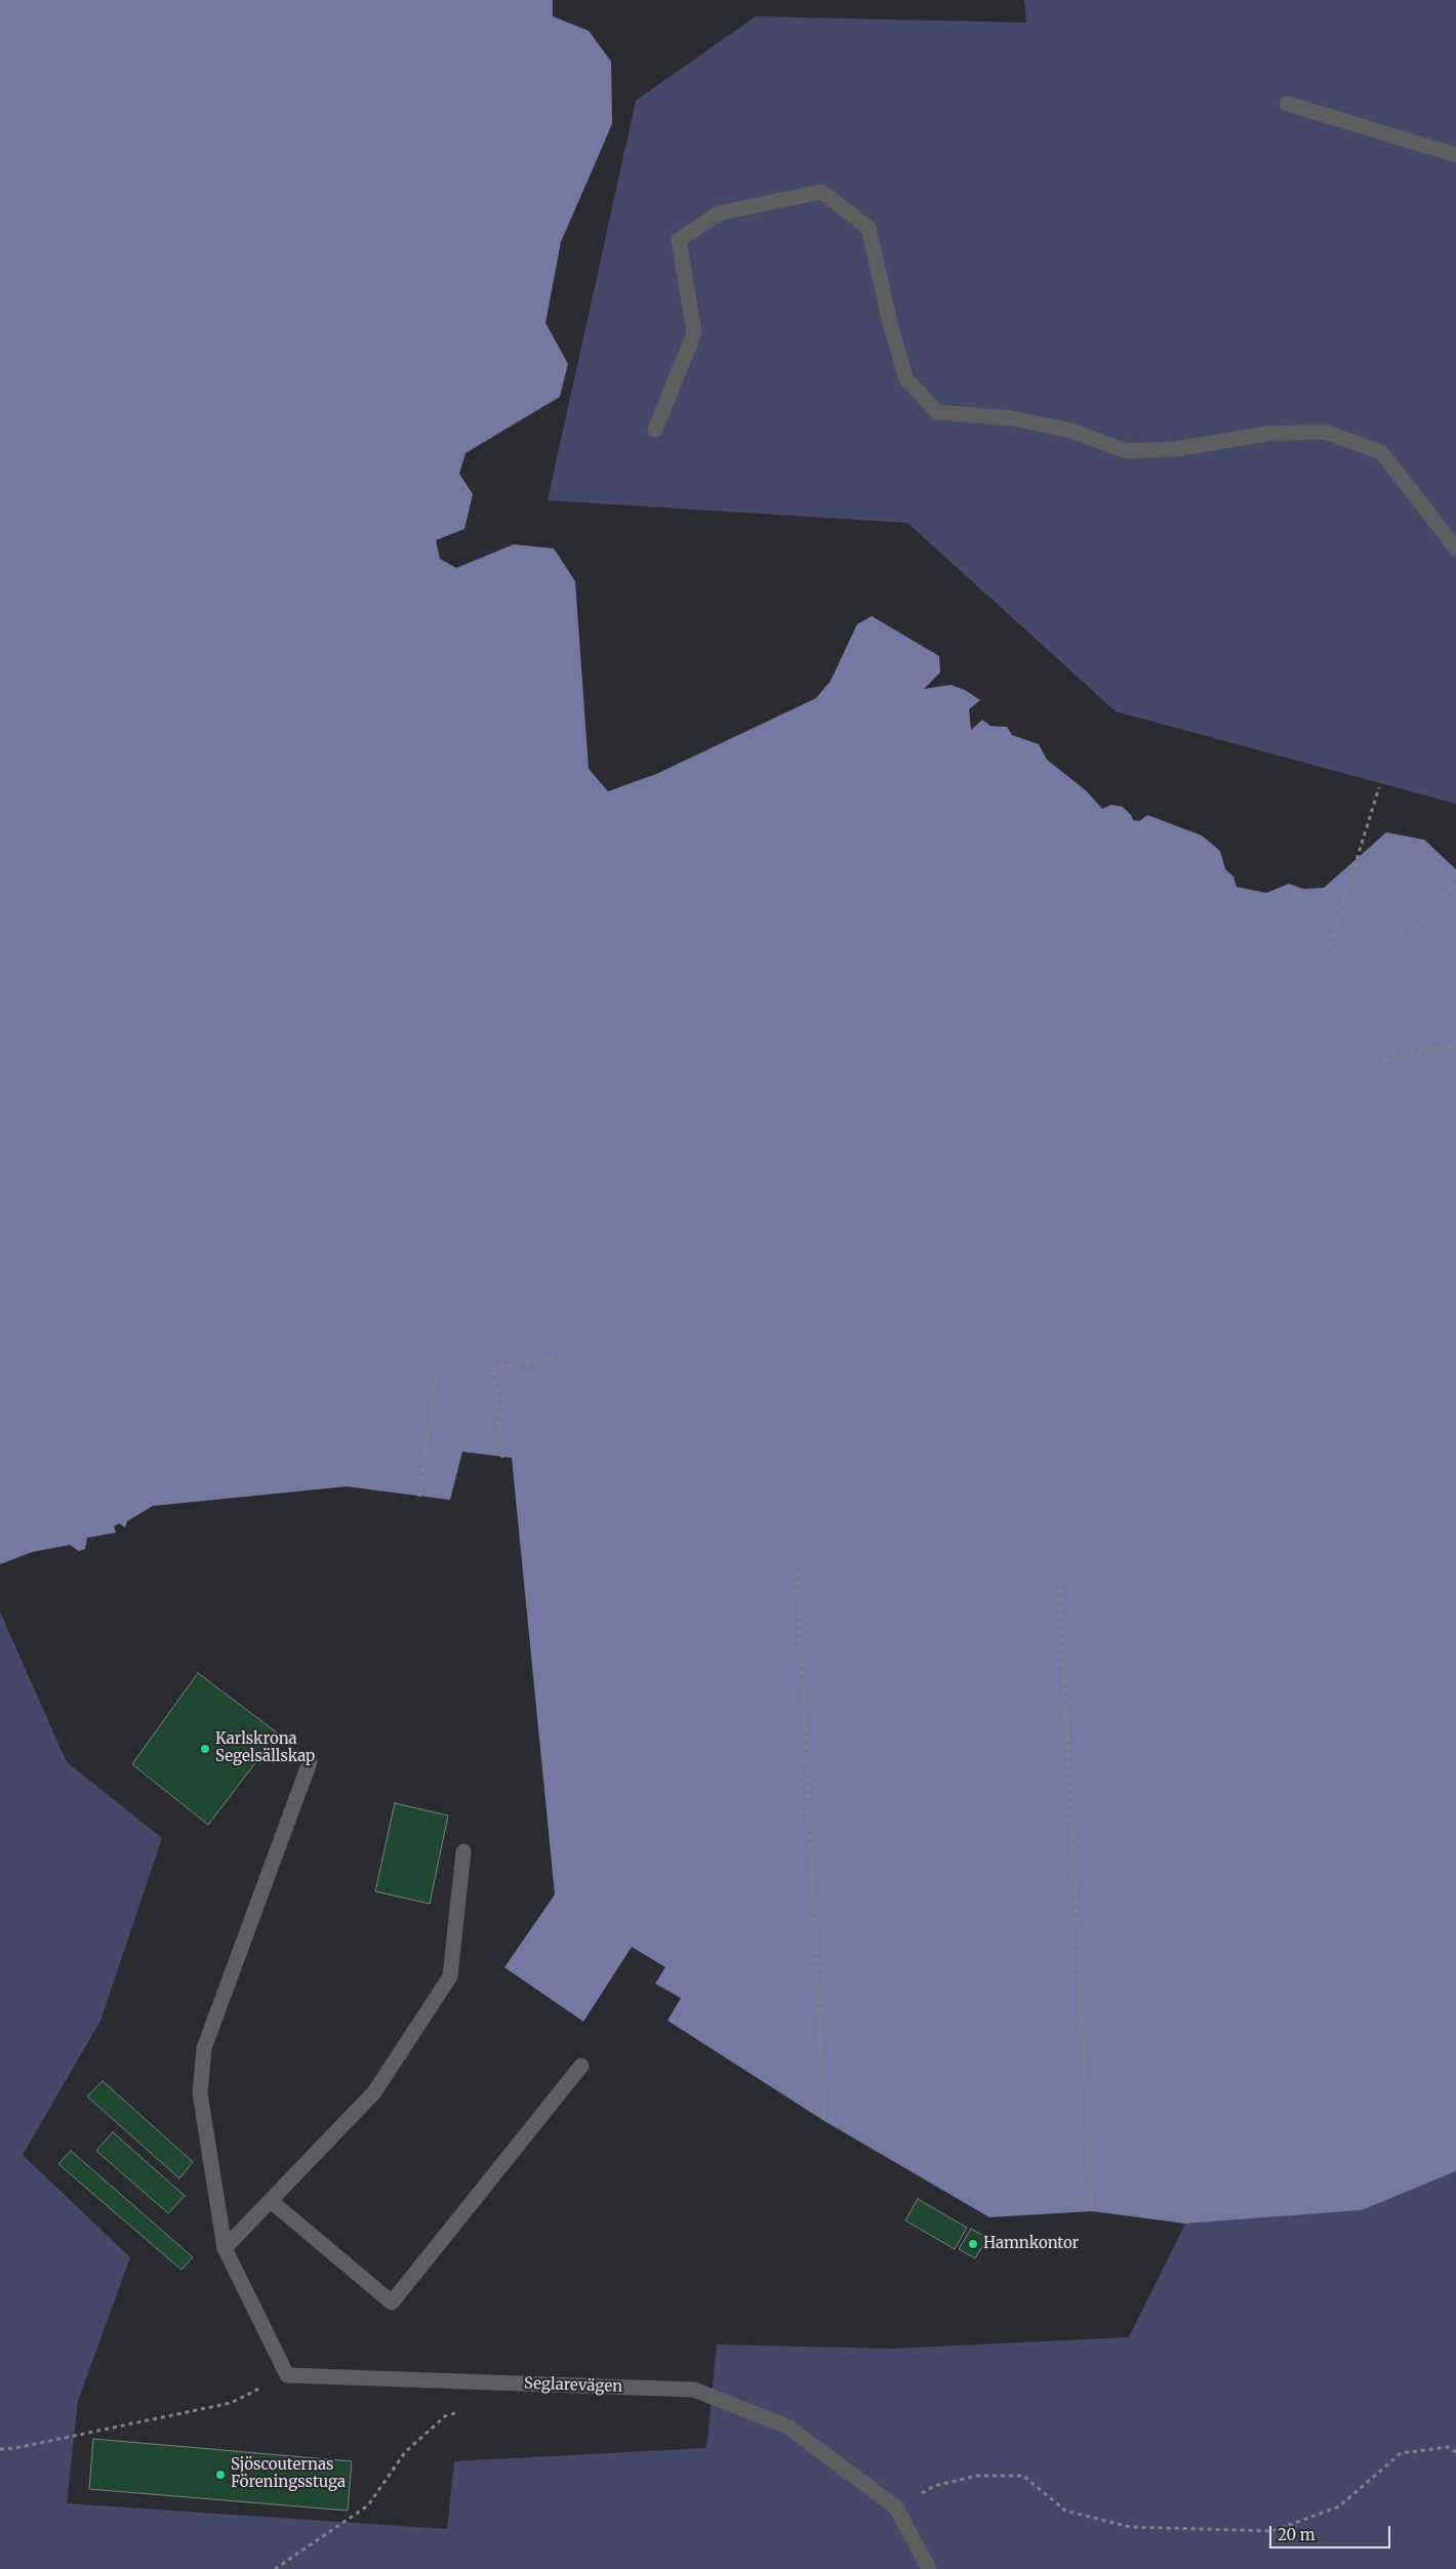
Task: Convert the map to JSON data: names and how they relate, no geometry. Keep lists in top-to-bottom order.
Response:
{
  "streets": {
    "street": ["Seglarevägen"]
  },
  "places": ["Karlskrona Segelsällskap", "Hamnkontor", "Sjöscouternas Föreningsstuga"],
  "scale_bar": "20 m"
}
